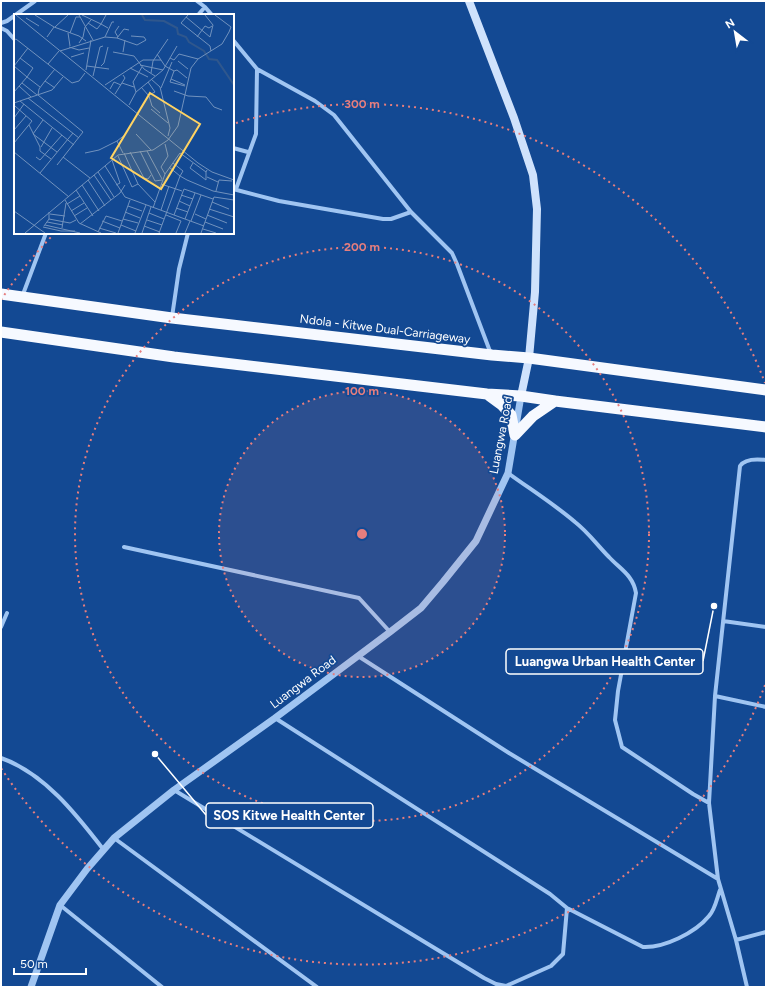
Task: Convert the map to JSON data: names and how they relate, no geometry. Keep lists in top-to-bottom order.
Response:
{
  "streets": {
    "highway": ["Ndola - Kitwe Dual-Carriageway"],
    "main road": ["Luangwa Road"]
  },
  "crossings": [
    ["Ndola - Kitwe Dual-Carriageway", "Luangwa Road"]
  ],
  "places": ["Luangwa Urban Health Center", "SOS Kitwe Health Center"],
  "scale_bar": "50 m",
  "north": "top left",
  "rings": ["300 m", "200 m", "100 m"]
}
